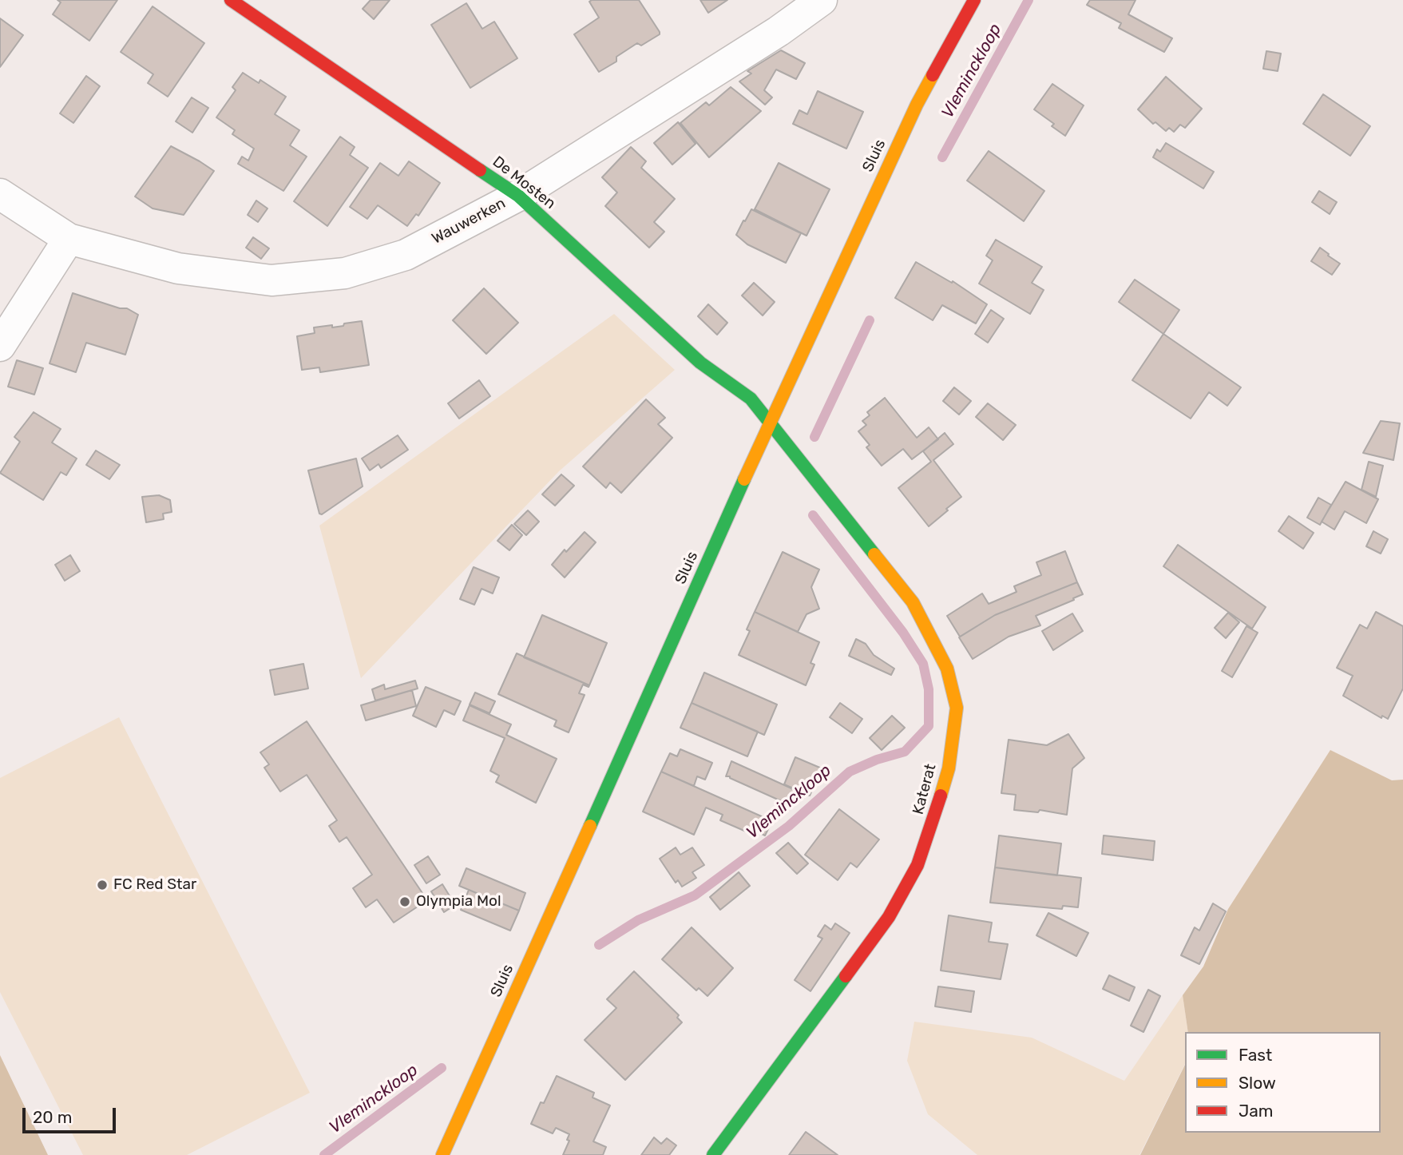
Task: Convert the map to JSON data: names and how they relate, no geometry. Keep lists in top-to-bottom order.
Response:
{
  "streets": {
    "street": [
      "Sluis",
      "De Mosten",
      "Wauwerken",
      "Katerat"
    ]
  },
  "crossings": [
    ["Sluis", "De Mosten"],
    ["Sluis", "Katerat"],
    ["De Mosten", "Wauwerken"],
    ["De Mosten", "Katerat"]
  ],
  "water": ["Vleminckloop"],
  "places": ["FC Red Star", "Olympia Mol"],
  "legend": ["Fast", "Slow", "Jam"],
  "scale_bar": "20 m"
}
